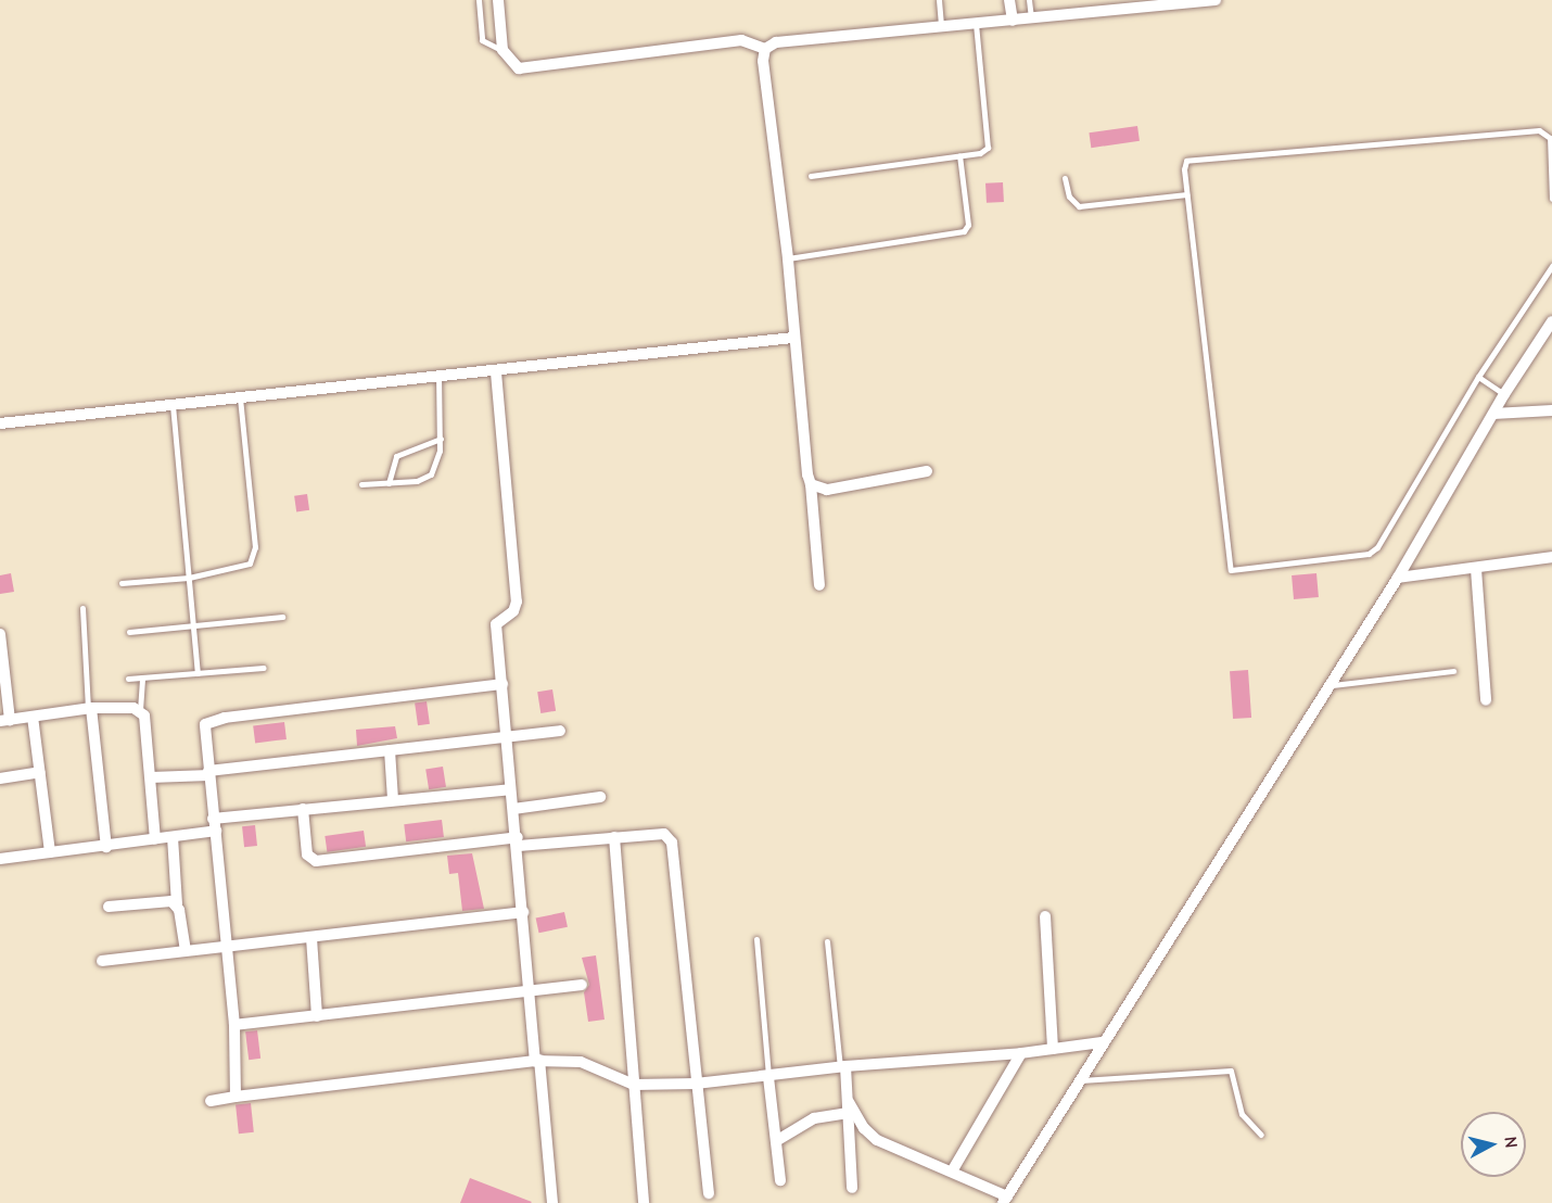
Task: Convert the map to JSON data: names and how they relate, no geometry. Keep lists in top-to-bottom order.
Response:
{
  "north": "right"
}
